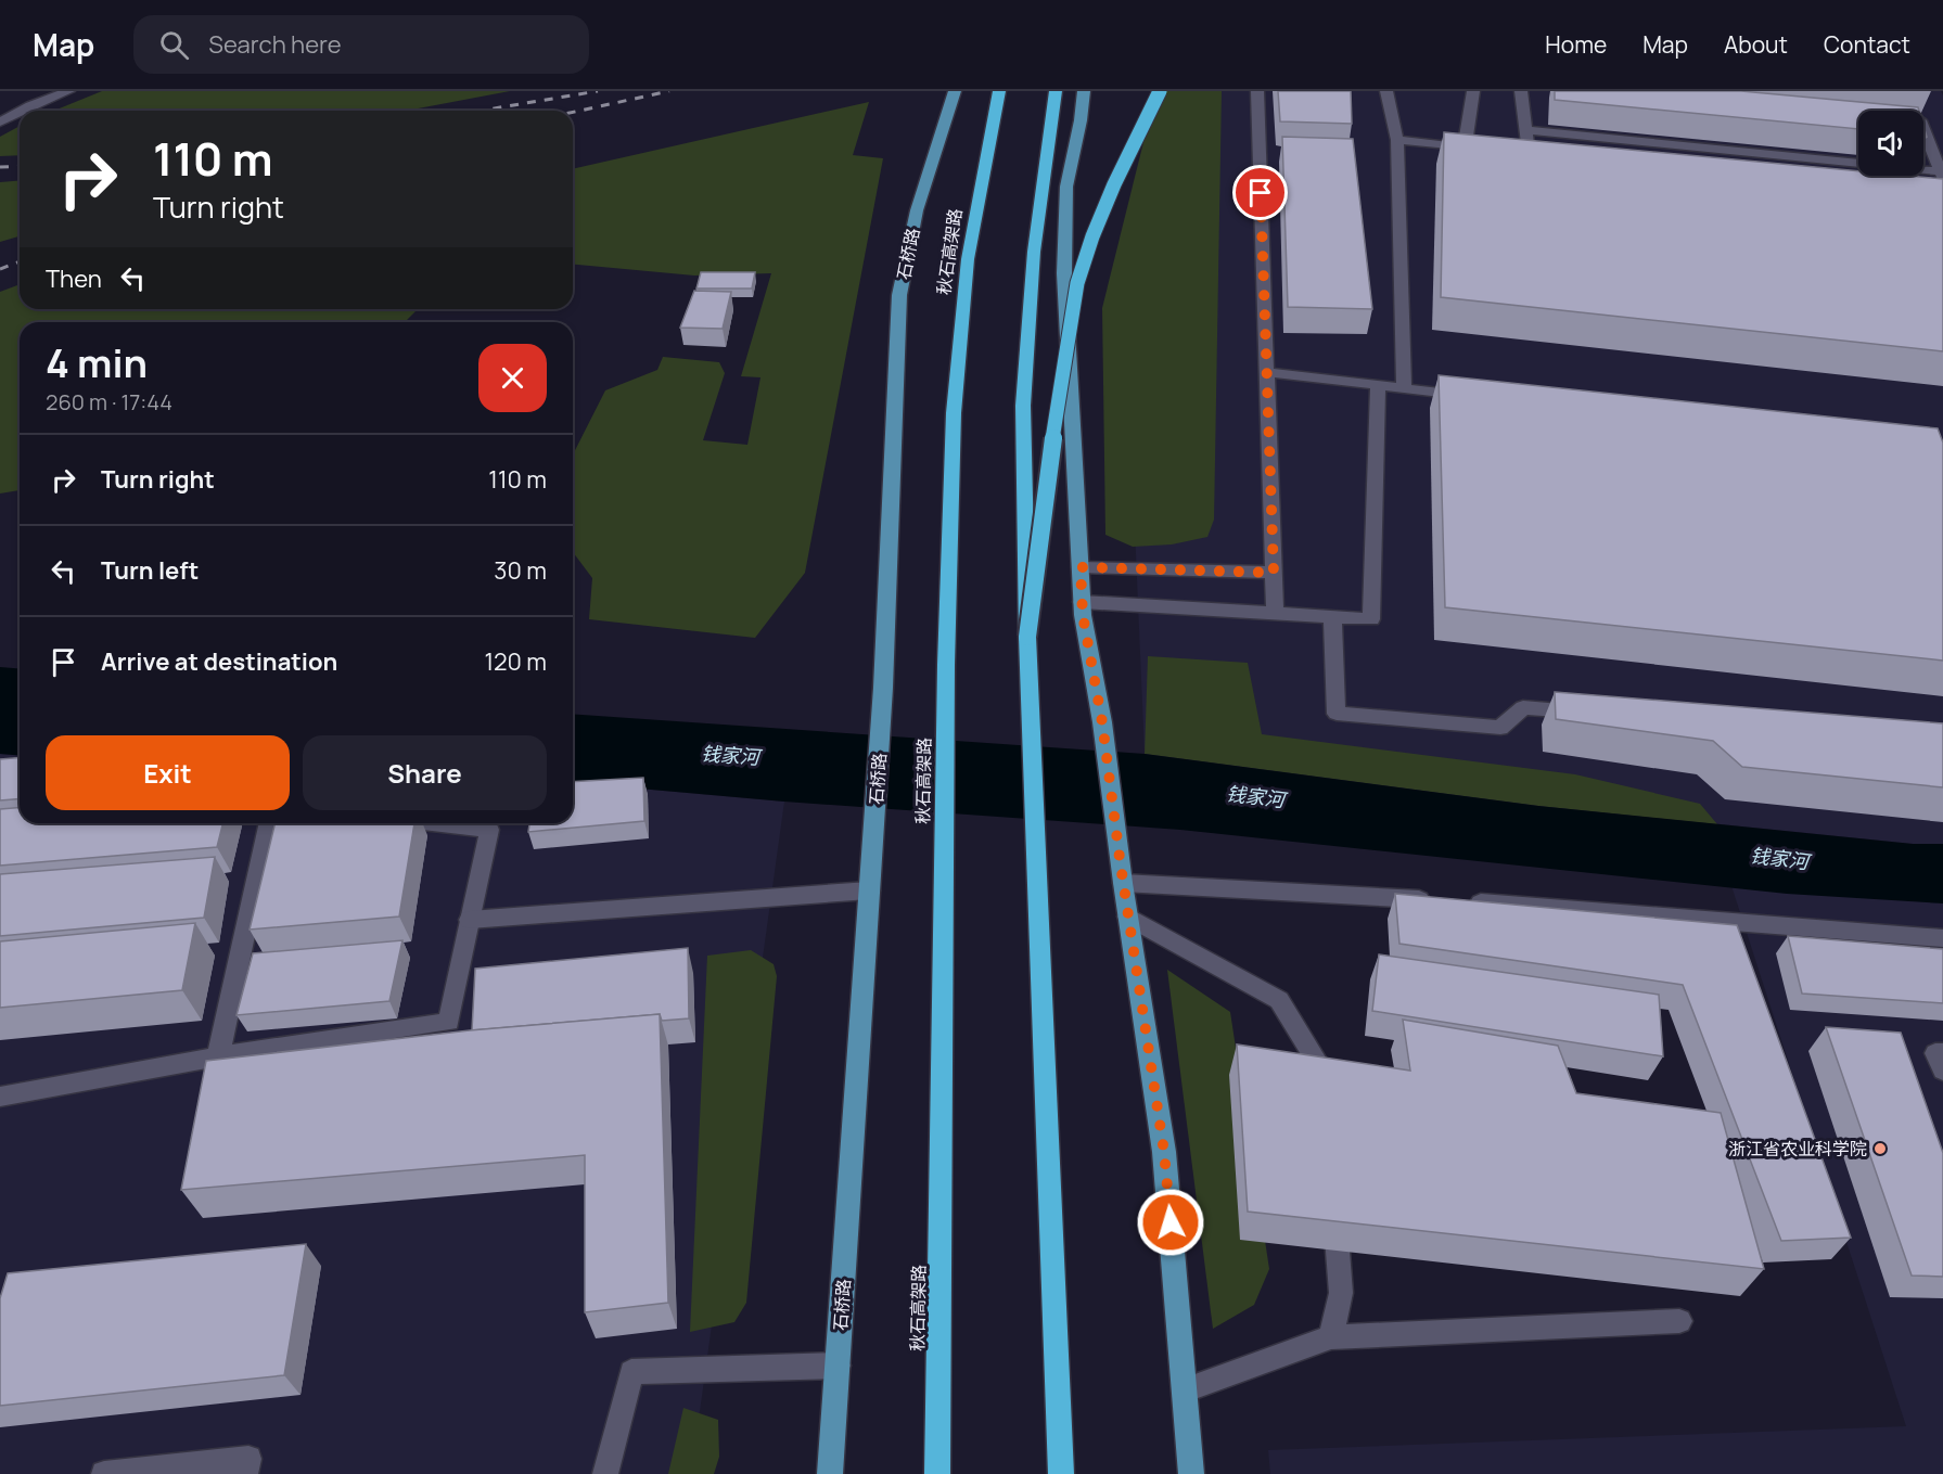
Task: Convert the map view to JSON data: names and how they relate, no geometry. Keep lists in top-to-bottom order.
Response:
{
  "streets": {
    "highway": ["秋石高架路"],
    "main road": ["石桥路"]
  },
  "water": ["钱家河"],
  "places": ["浙江省农业科学院"],
  "page": {
    "header": "Map",
    "search": "Search here",
    "nav": [
      "Home",
      "Map",
      "About",
      "Contact"
    ],
    "turn": ["110 m", "Turn right"],
    "then": "Then",
    "heading": ["4 min", "260 m · 17:44"],
    "list": [
      {
        "name": "Turn right",
        "value": "110 m"
      },
      {
        "name": "Turn left",
        "value": "30 m"
      },
      {
        "name": "Arrive at destination",
        "value": "120 m"
      }
    ],
    "buttons": ["Exit", "Share"]
  }
}
